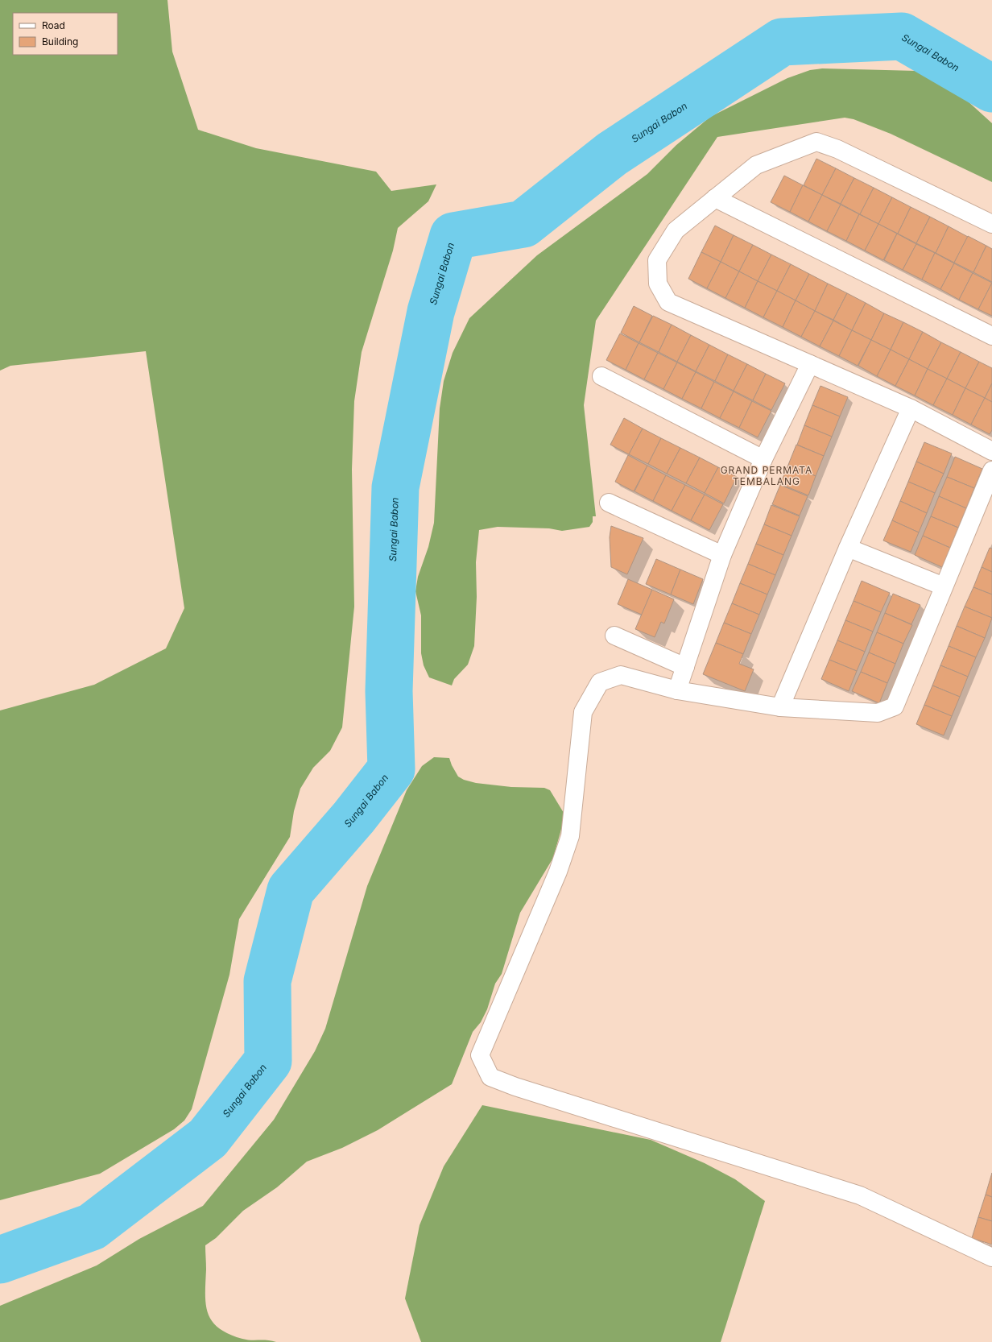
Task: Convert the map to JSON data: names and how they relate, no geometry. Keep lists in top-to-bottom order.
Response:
{
  "districts": ["GRAND PERMATA TEMBALANG"],
  "water": ["Sungai Babon"],
  "legend": ["Road", "Building"]
}
